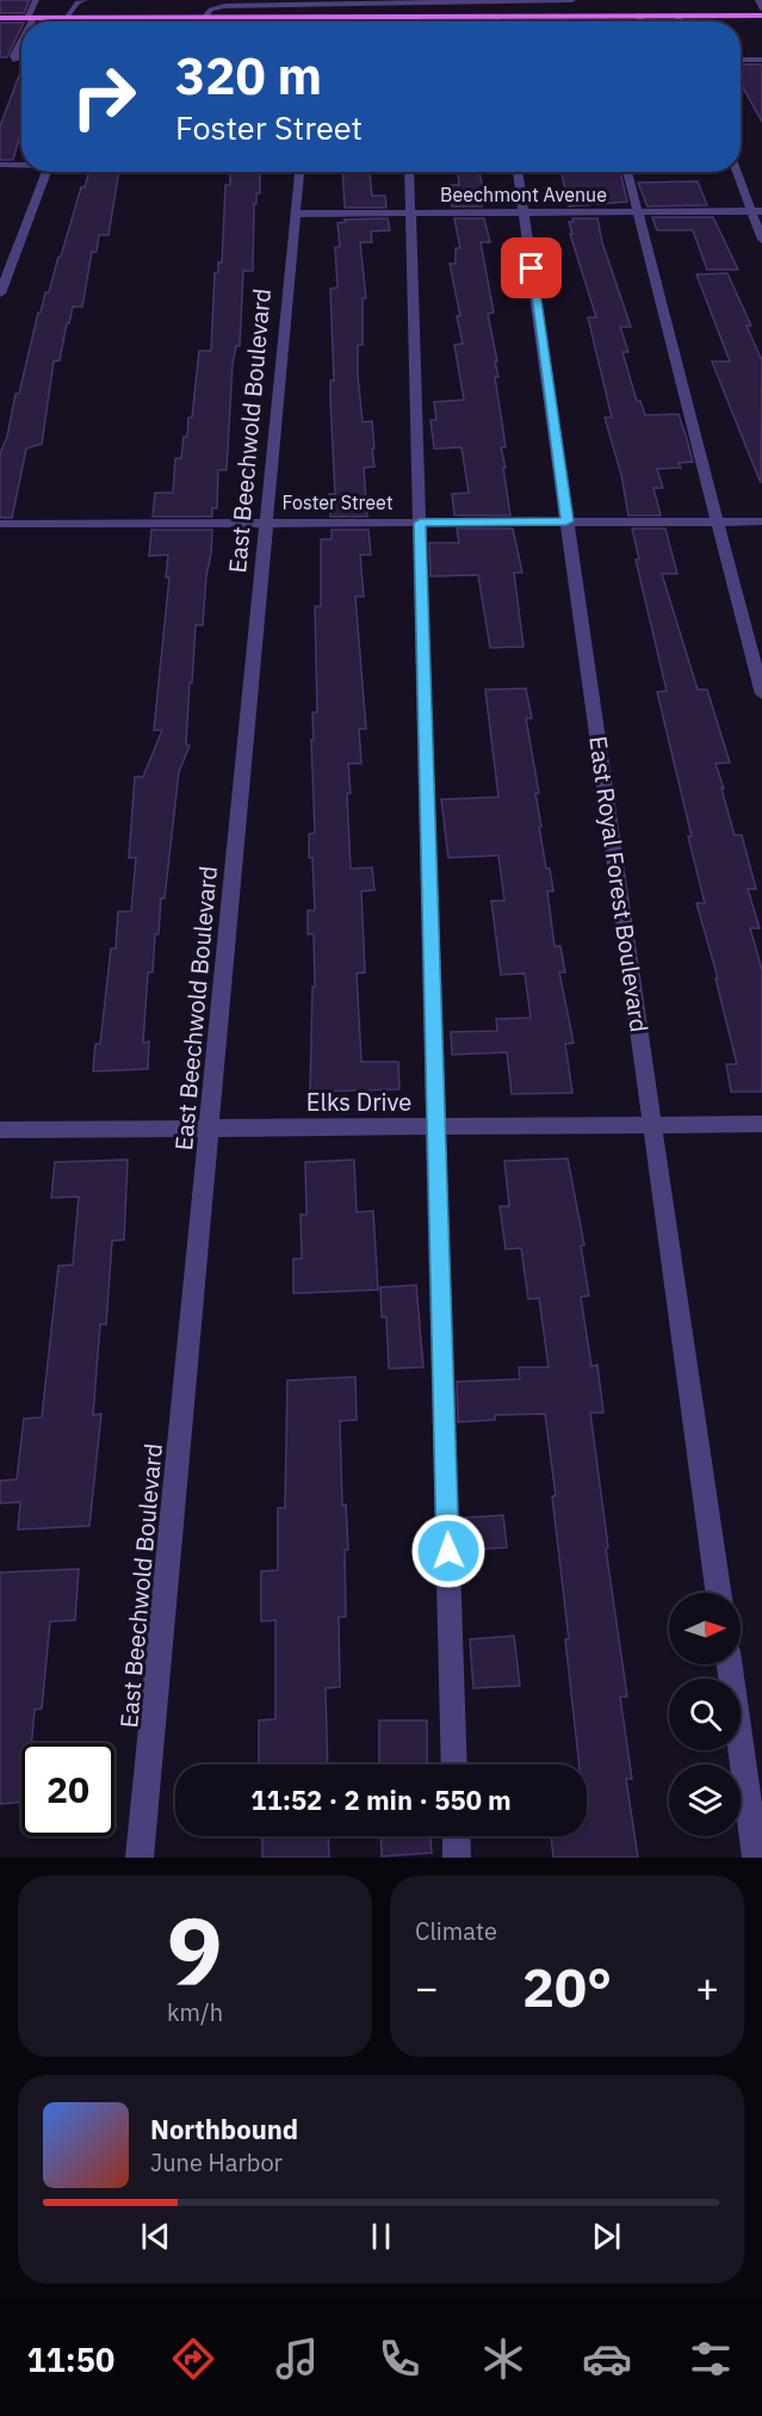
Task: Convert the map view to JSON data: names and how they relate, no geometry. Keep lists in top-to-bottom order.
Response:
{
  "streets": {
    "street": [
      "Beechmont Avenue",
      "East Beechwold Boulevard",
      "Foster Street",
      "East Royal Forest Boulevard",
      "Elks Drive"
    ]
  },
  "crossings": [
    ["Beechmont Avenue", "East Beechwold Boulevard"],
    ["Beechmont Avenue", "East Royal Forest Boulevard"],
    ["East Beechwold Boulevard", "Foster Street"],
    ["East Beechwold Boulevard", "Elks Drive"],
    ["Foster Street", "East Royal Forest Boulevard"],
    ["East Royal Forest Boulevard", "Elks Drive"]
  ],
  "north": "right",
  "page": {
    "turn": ["320 m", "Foster Street"],
    "limit": "20",
    "trip": "11:52 · 2 min · 550 m",
    "tile": [
      ["9", "km/h"],
      "Climate"
    ],
    "heat": ["−", "20°", "+"],
    "song": ["Northbound", "June Harbor"],
    "tabs": "11:50"
  }
}
